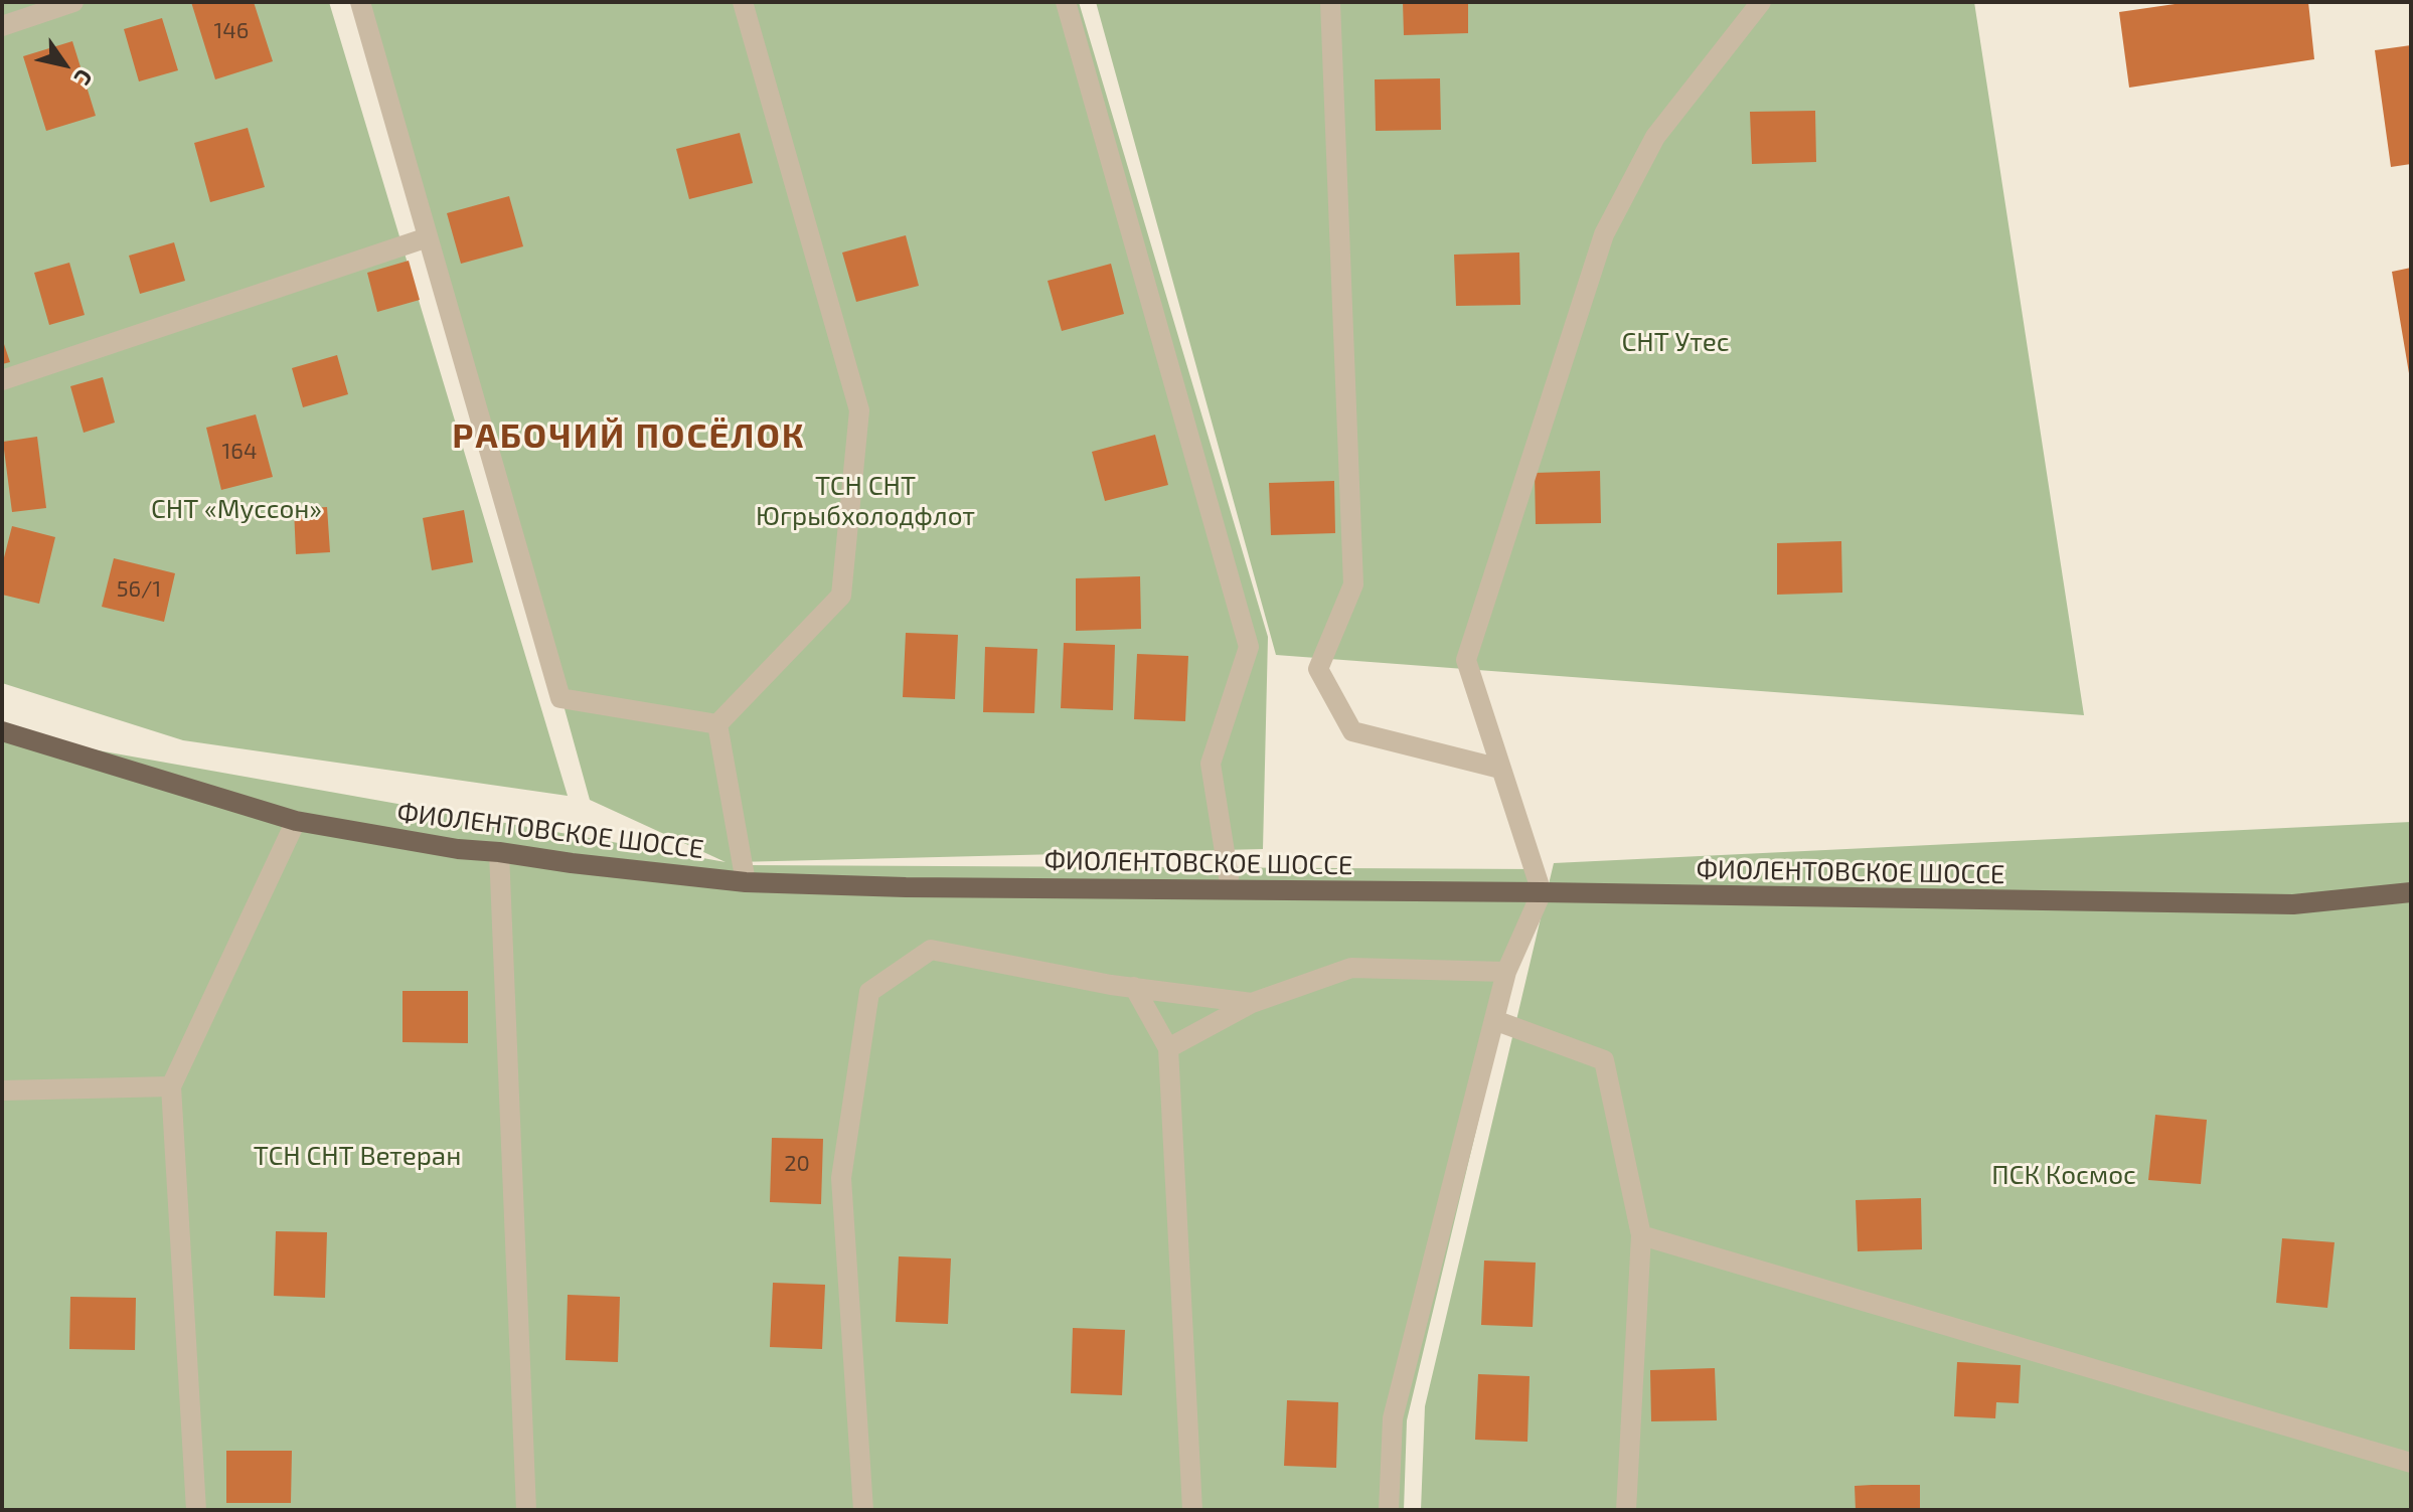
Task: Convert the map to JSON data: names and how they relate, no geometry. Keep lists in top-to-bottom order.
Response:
{
  "streets": {
    "main road": ["ФИОЛЕНТОВСКОЕ ШОССЕ"]
  },
  "districts": ["РАБОЧИЙ ПОСЁЛОК"],
  "parks": [
    "СНТ Утес",
    "ТСН СНТ Югрыбхолодфлот",
    "СНТ «Муссон»",
    "ТСН СНТ Ветеран",
    "ПСК Космос"
  ],
  "house_numbers": [
    "146",
    "164",
    "56/1",
    "20"
  ],
  "north": "bottom right"
}
